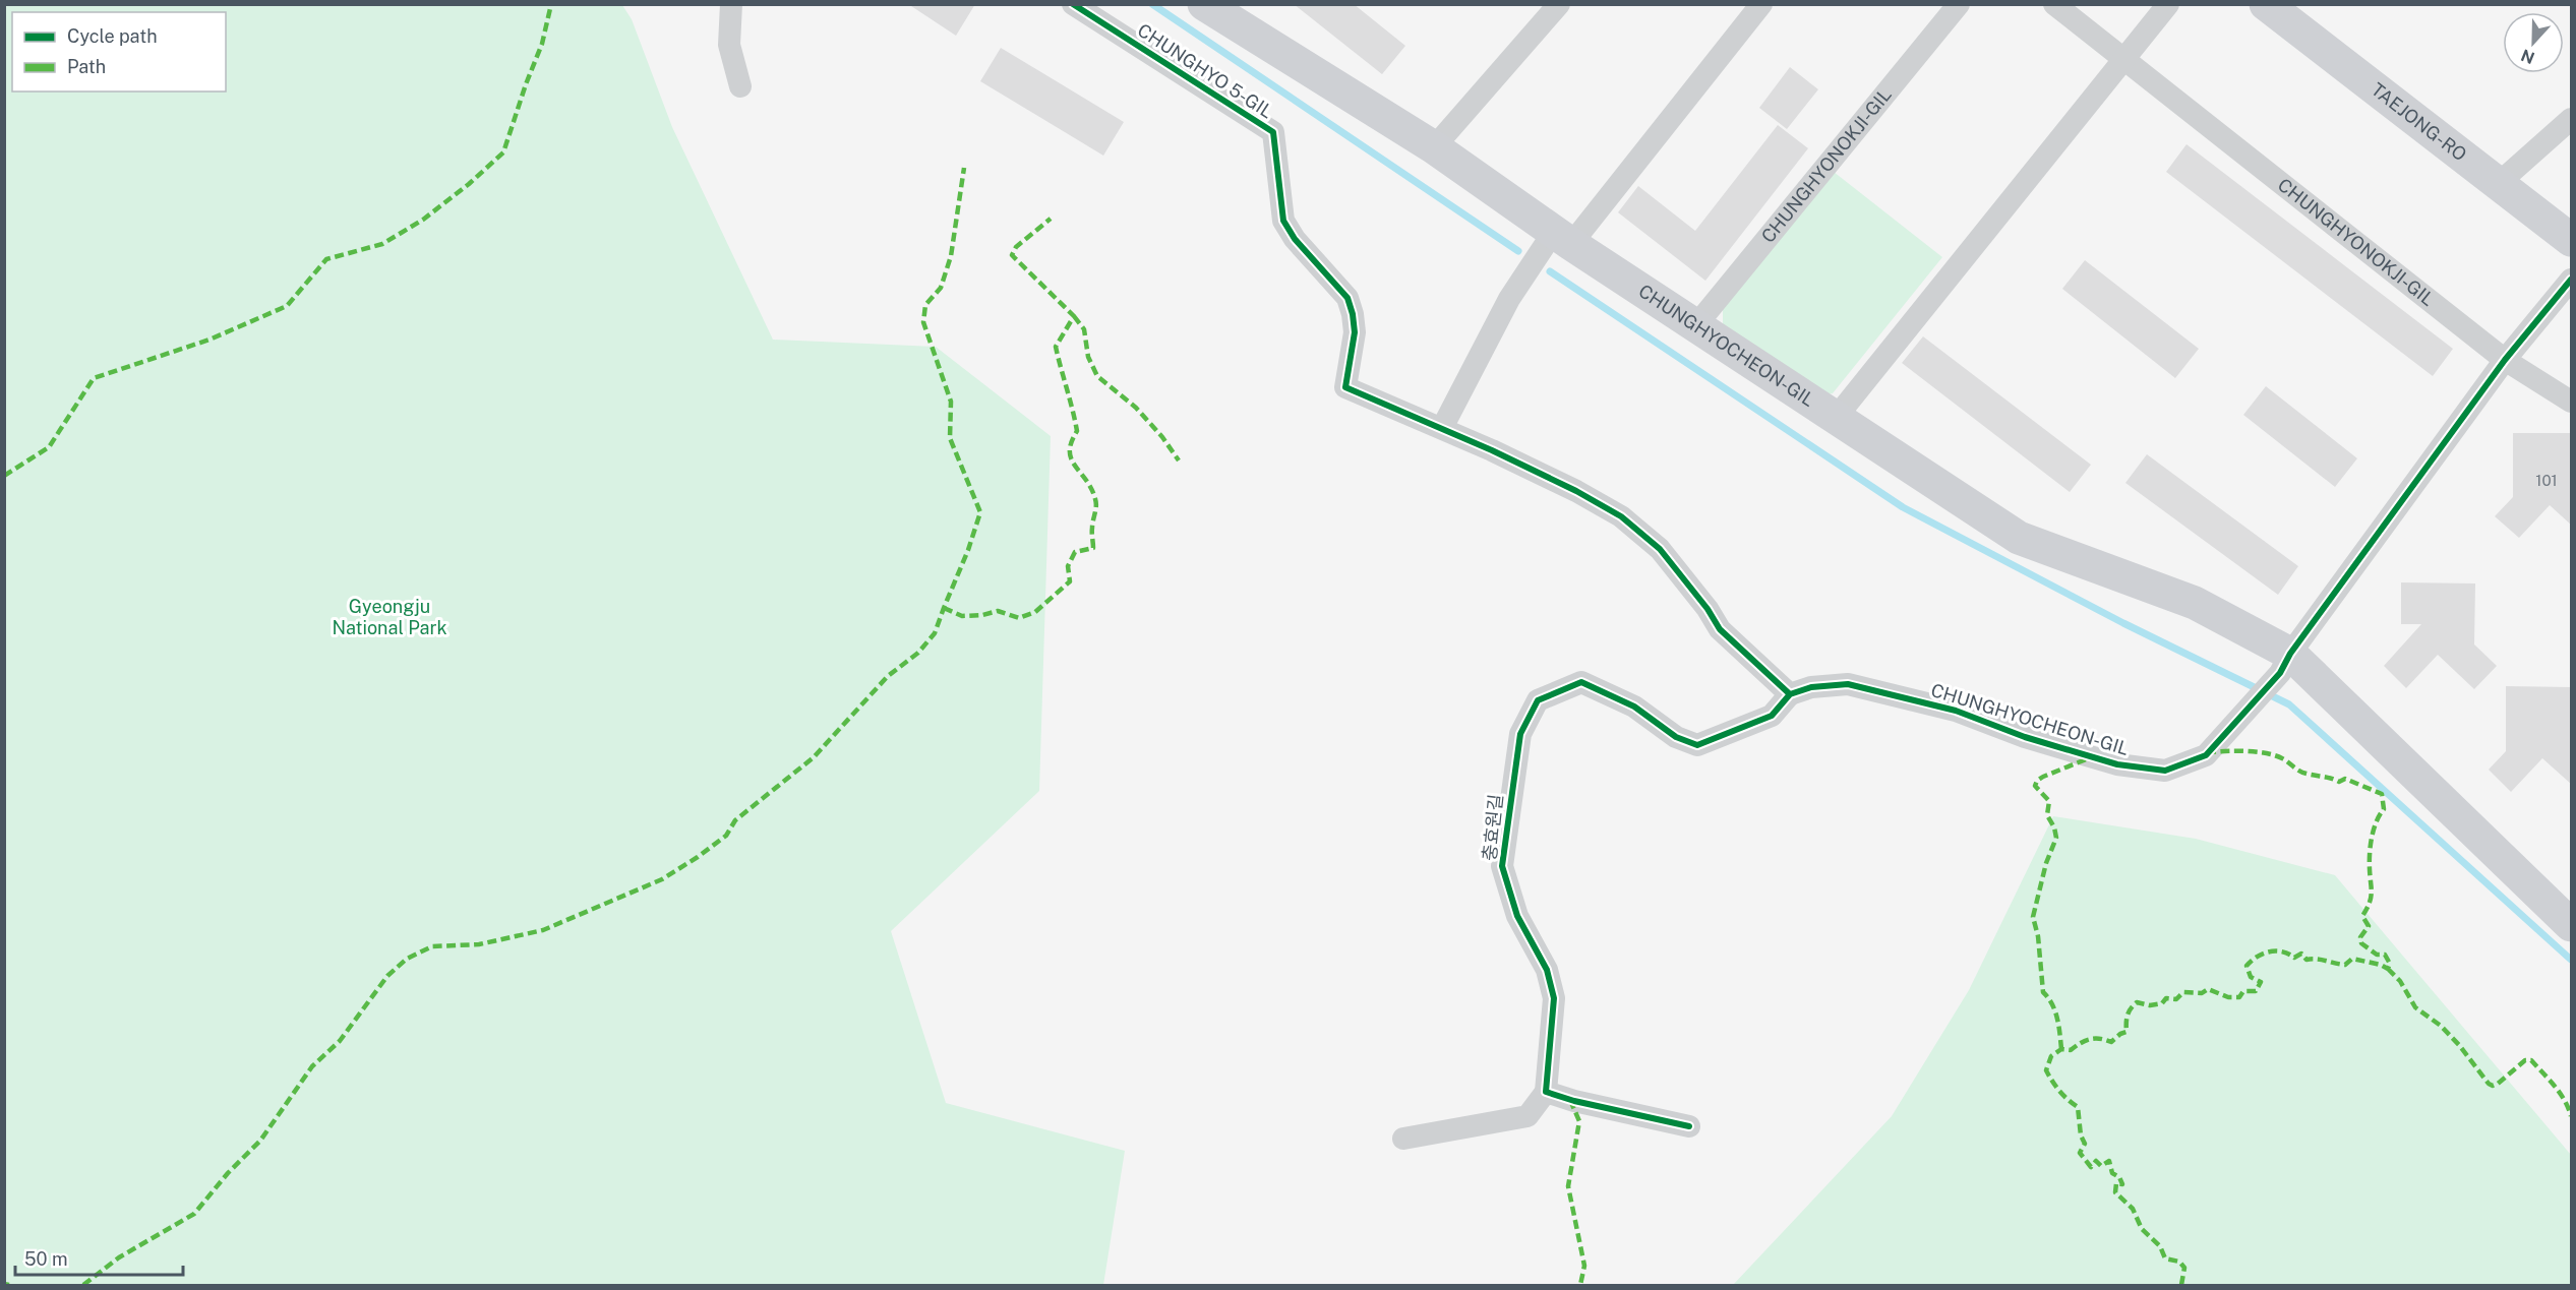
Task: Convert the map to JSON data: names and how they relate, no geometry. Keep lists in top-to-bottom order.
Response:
{
  "streets": {
    "street": [
      "CHUNGHYO 5-GIL",
      "TAEJONG-RO",
      "CHUNGHYONOKJI-GIL",
      "CHUNGHYOCHEON-GIL",
      "충효원길"
    ]
  },
  "crossings": [
    ["CHUNGHYONOKJI-GIL", "CHUNGHYOCHEON-GIL"],
    ["CHUNGHYOCHEON-GIL", "충효원길"]
  ],
  "parks": ["Gyeongju National Park"],
  "house_numbers": ["101"],
  "legend": ["Cycle path", "Path"],
  "scale_bar": "50 m",
  "north": "bottom"
}
